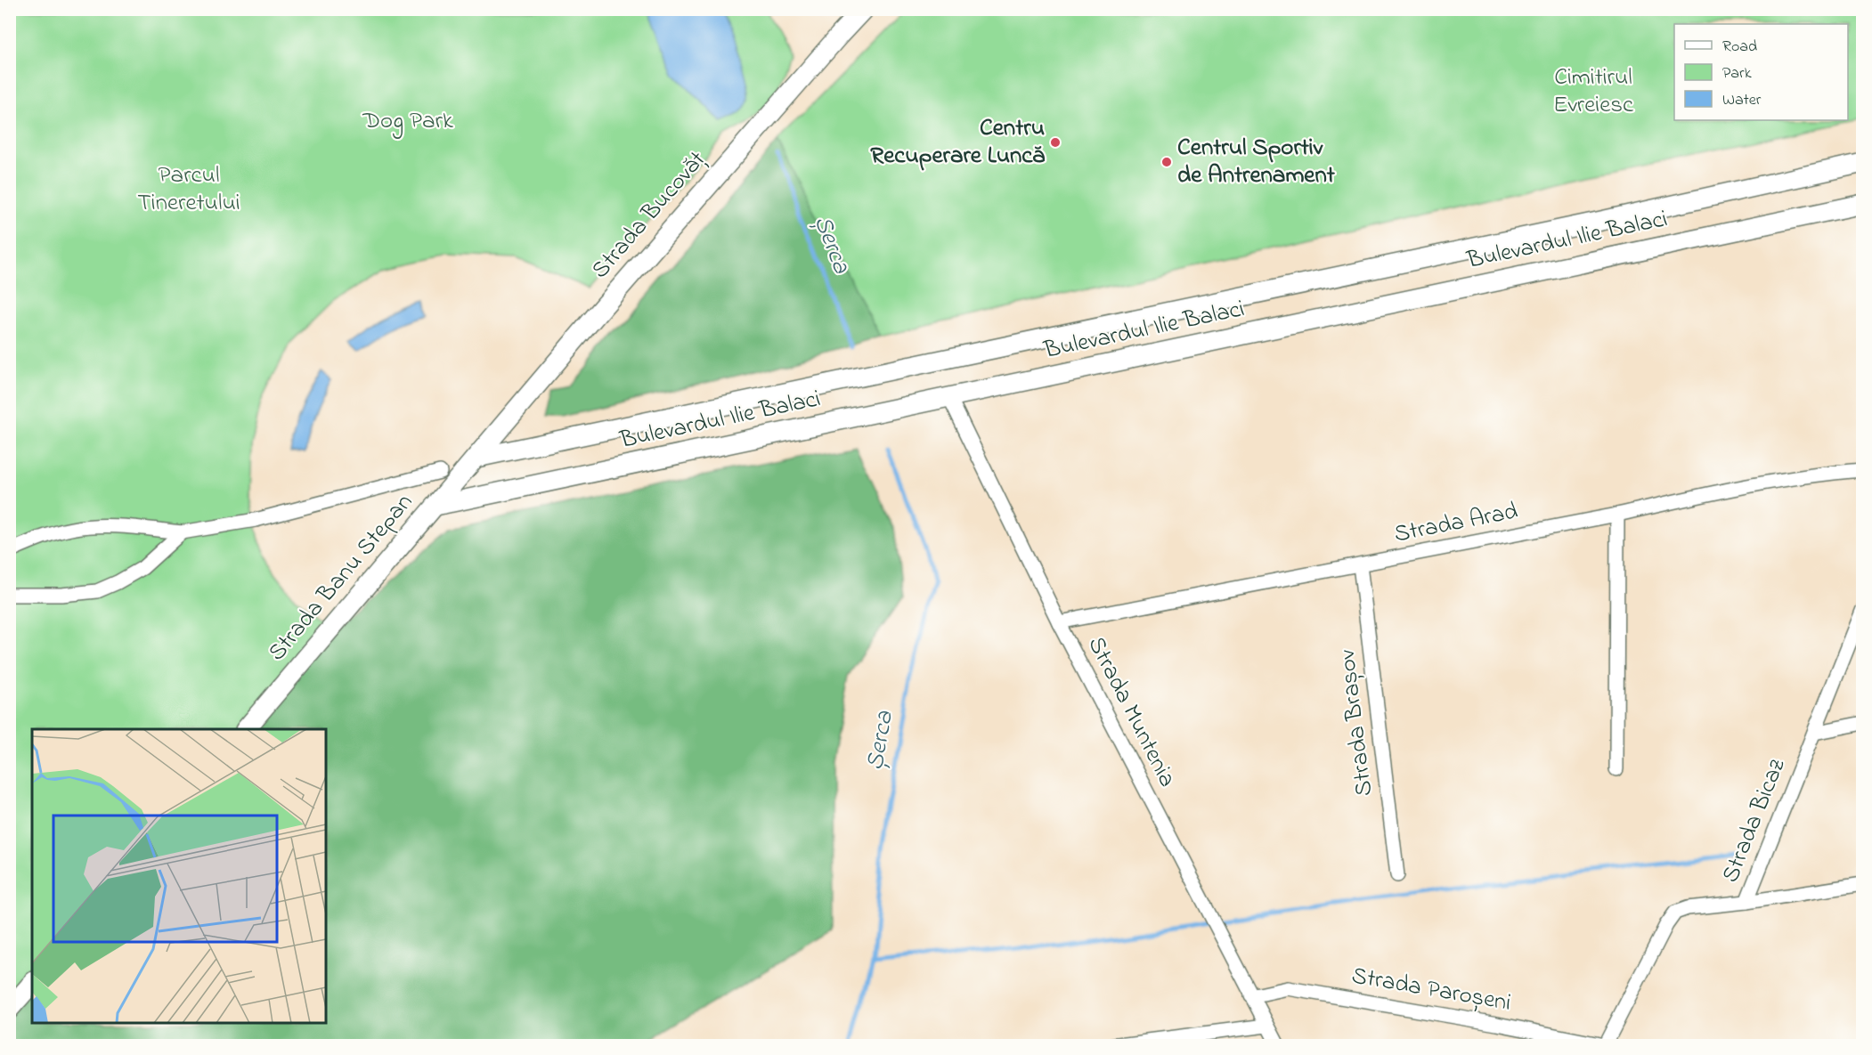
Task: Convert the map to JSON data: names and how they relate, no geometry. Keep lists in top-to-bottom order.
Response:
{
  "streets": {
    "main road": ["Strada Bucovăț", "Bulevardul Ilie Balaci", "Strada Banu Stepan"],
    "street": [
      "Strada Arad",
      "Strada Muntenia",
      "Strada Brașov",
      "Strada Bicaz",
      "Strada Paroșeni"
    ]
  },
  "crossings": [
    ["Strada Bucovăț", "Bulevardul Ilie Balaci"],
    ["Strada Bucovăț", "Strada Banu Stepan"],
    ["Bulevardul Ilie Balaci", "Strada Banu Stepan"],
    ["Bulevardul Ilie Balaci", "Strada Muntenia"],
    ["Strada Arad", "Strada Muntenia"],
    ["Strada Arad", "Strada Brașov"],
    ["Strada Muntenia", "Strada Paroșeni"],
    ["Strada Bicaz", "Strada Paroșeni"]
  ],
  "water": ["Șerca"],
  "parks": ["Cimitirul Evreiesc", "Dog Park", "Parcul Tineretului"],
  "places": ["Centru Recuperare Luncă", "Centrul Sportiv de Antrenament"],
  "legend": ["Road", "Park", "Water"]
}
